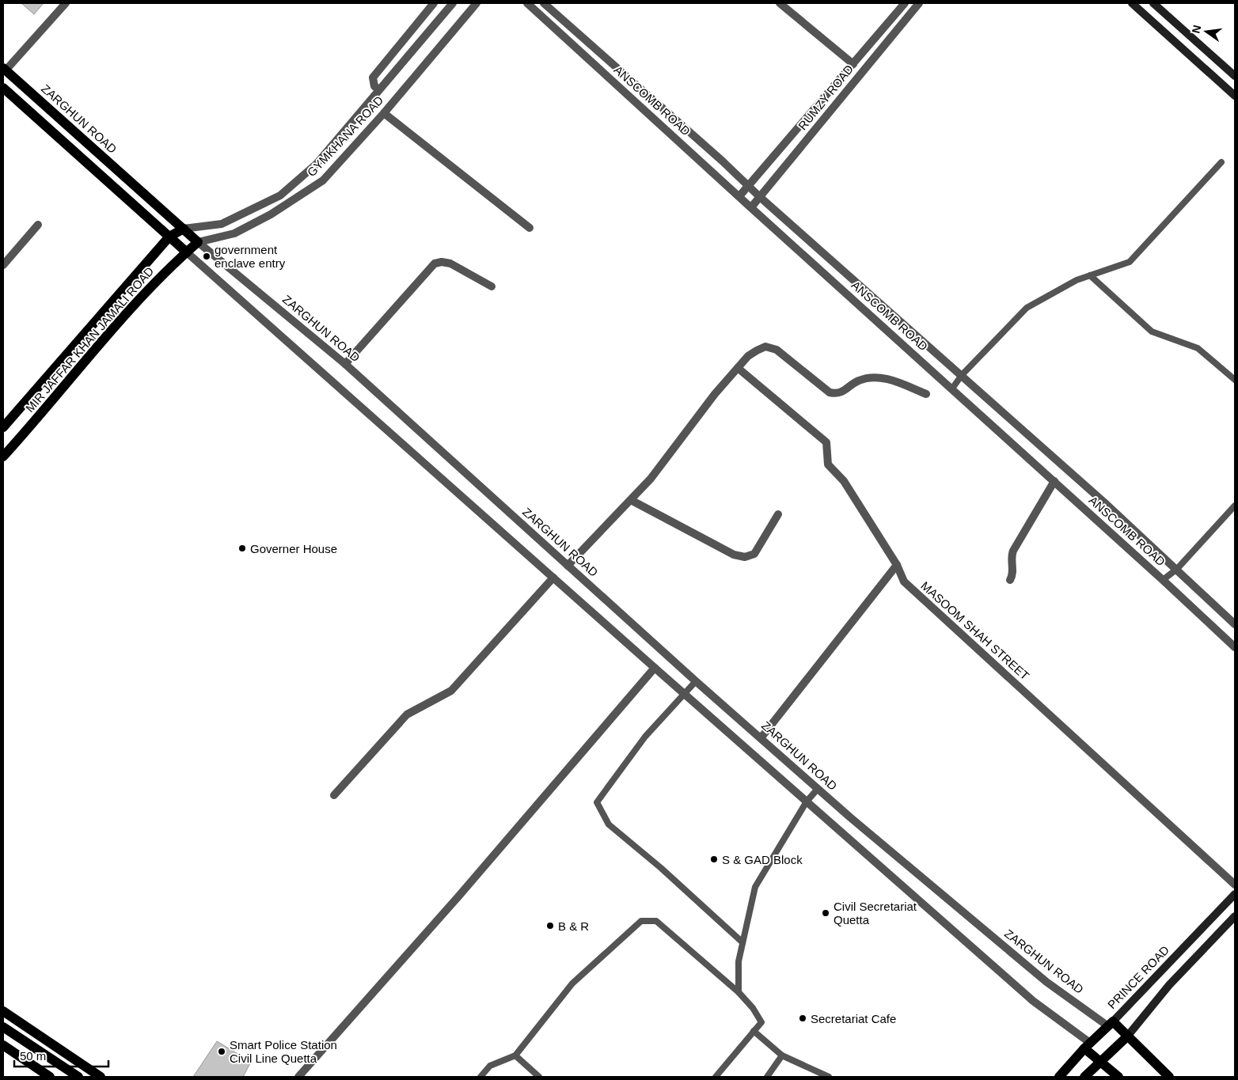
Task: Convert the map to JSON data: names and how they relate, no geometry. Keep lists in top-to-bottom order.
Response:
{
  "streets": {
    "main road": ["ZARGHUN ROAD", "MIR JAFFAR KHAN JAMALI ROAD", "PRINCE ROAD"],
    "street": [
      "RUMZY ROAD",
      "ANSCOMB ROAD",
      "GYMKHANA ROAD",
      "MASOOM SHAH STREET"
    ]
  },
  "crossings": [
    ["RUMZY ROAD", "ANSCOMB ROAD"],
    ["ZARGHUN ROAD", "GYMKHANA ROAD"],
    ["ZARGHUN ROAD", "MIR JAFFAR KHAN JAMALI ROAD"],
    ["ZARGHUN ROAD", "PRINCE ROAD"],
    ["GYMKHANA ROAD", "MIR JAFFAR KHAN JAMALI ROAD"]
  ],
  "places": [
    "government enclave entry",
    "Governer House",
    "S & GAD Block",
    "Civil Secretariat Quetta",
    "B & R",
    "Secretariat Cafe",
    "Smart Police Station Civil Line Quetta"
  ],
  "scale_bar": "50 m",
  "north": "left"
}
